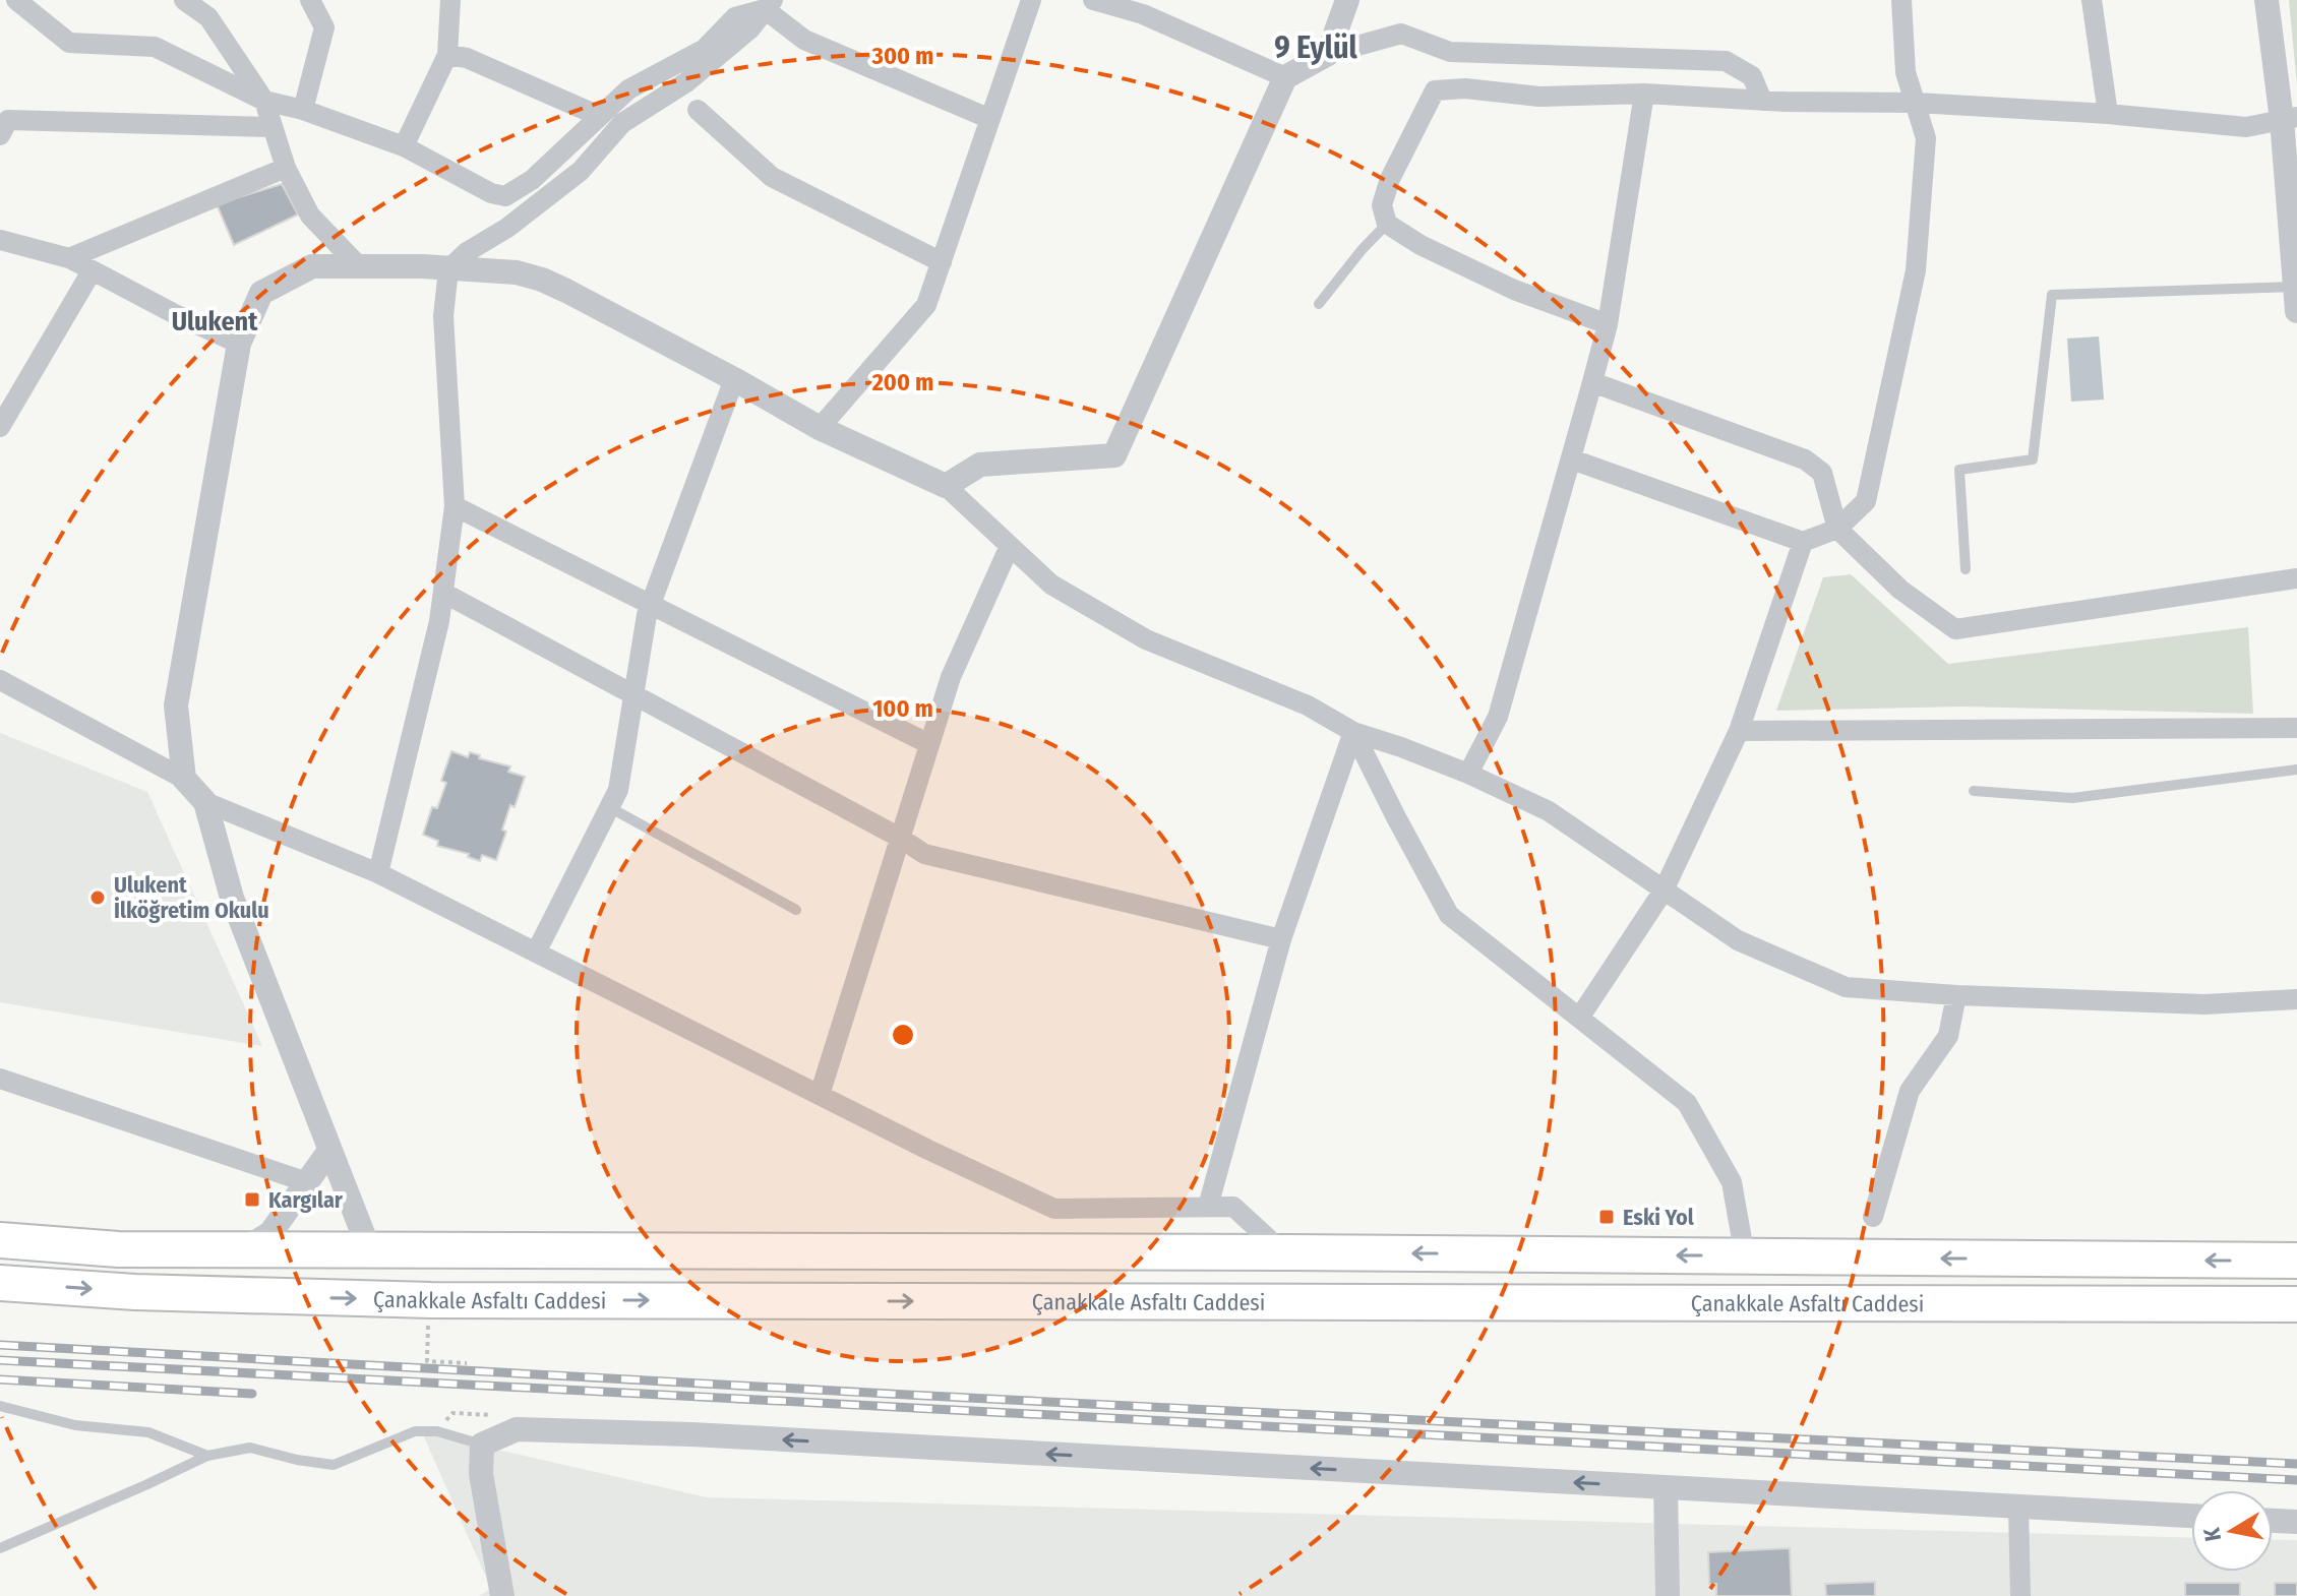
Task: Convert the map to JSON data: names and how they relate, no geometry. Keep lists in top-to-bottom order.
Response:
{
  "streets": {
    "highway": ["Çanakkale Asfaltı Caddesi"]
  },
  "districts": ["9 Eylül", "Ulukent"],
  "places": {
    "other": ["Ulukent İlköğretim Okulu"],
    "transit": ["Kargılar", "Eski Yol"]
  },
  "north": "left",
  "rings": ["300 m", "200 m", "100 m"]
}
